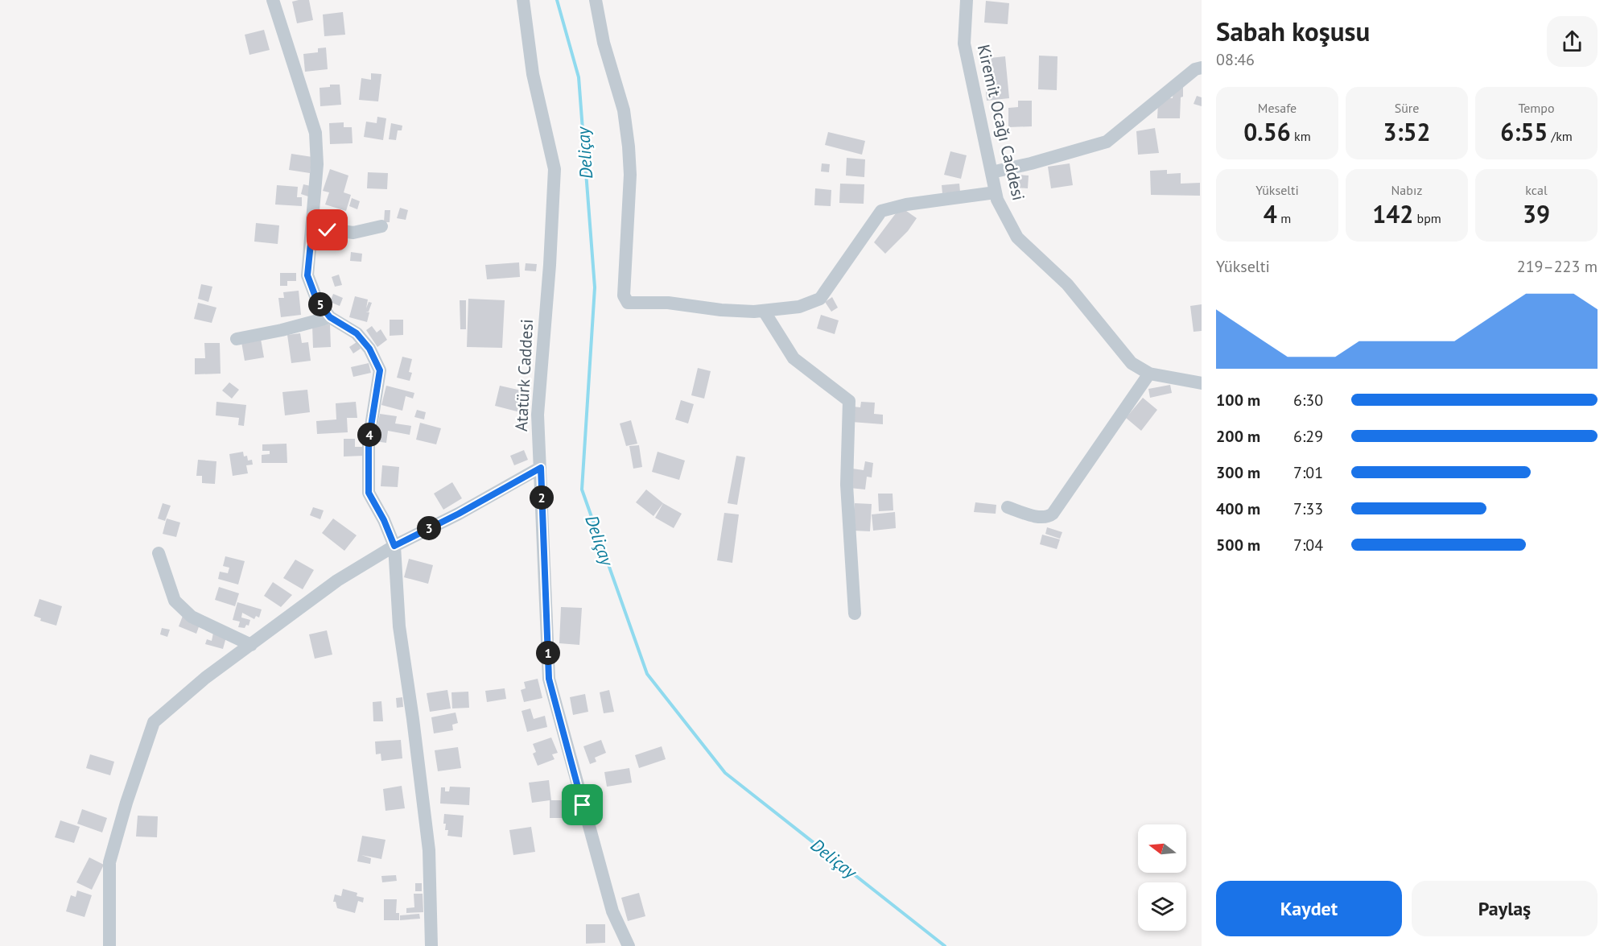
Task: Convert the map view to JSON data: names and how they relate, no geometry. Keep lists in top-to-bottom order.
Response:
{
  "streets": {
    "street": ["Kiremit Ocağı Caddesi", "Atatürk Caddesi"]
  },
  "water": ["Deliçay"],
  "north": "left",
  "page": {
    "heading": ["Sabah koşusu", "08:46"],
    "stats": [
      ["Mesafe", "0.56 km"],
      ["Süre", "3:52"],
      ["Tempo", "6:55 /km"],
      ["Yükselti", "4 m"],
      ["Nabız", "142 bpm"],
      ["kcal", "39"]
    ],
    "chart": ["Yükselti", "219–223 m"],
    "pins": [
      "5",
      "4",
      "2",
      "3",
      "1"
    ],
    "list": [
      {
        "name": "100 m",
        "note": "6:30"
      },
      {
        "name": "200 m",
        "note": "6:29"
      },
      {
        "name": "300 m",
        "note": "7:01"
      },
      {
        "name": "400 m",
        "note": "7:33"
      },
      {
        "name": "500 m",
        "note": "7:04"
      }
    ],
    "buttons": ["Kaydet", "Paylaş"]
  }
}
